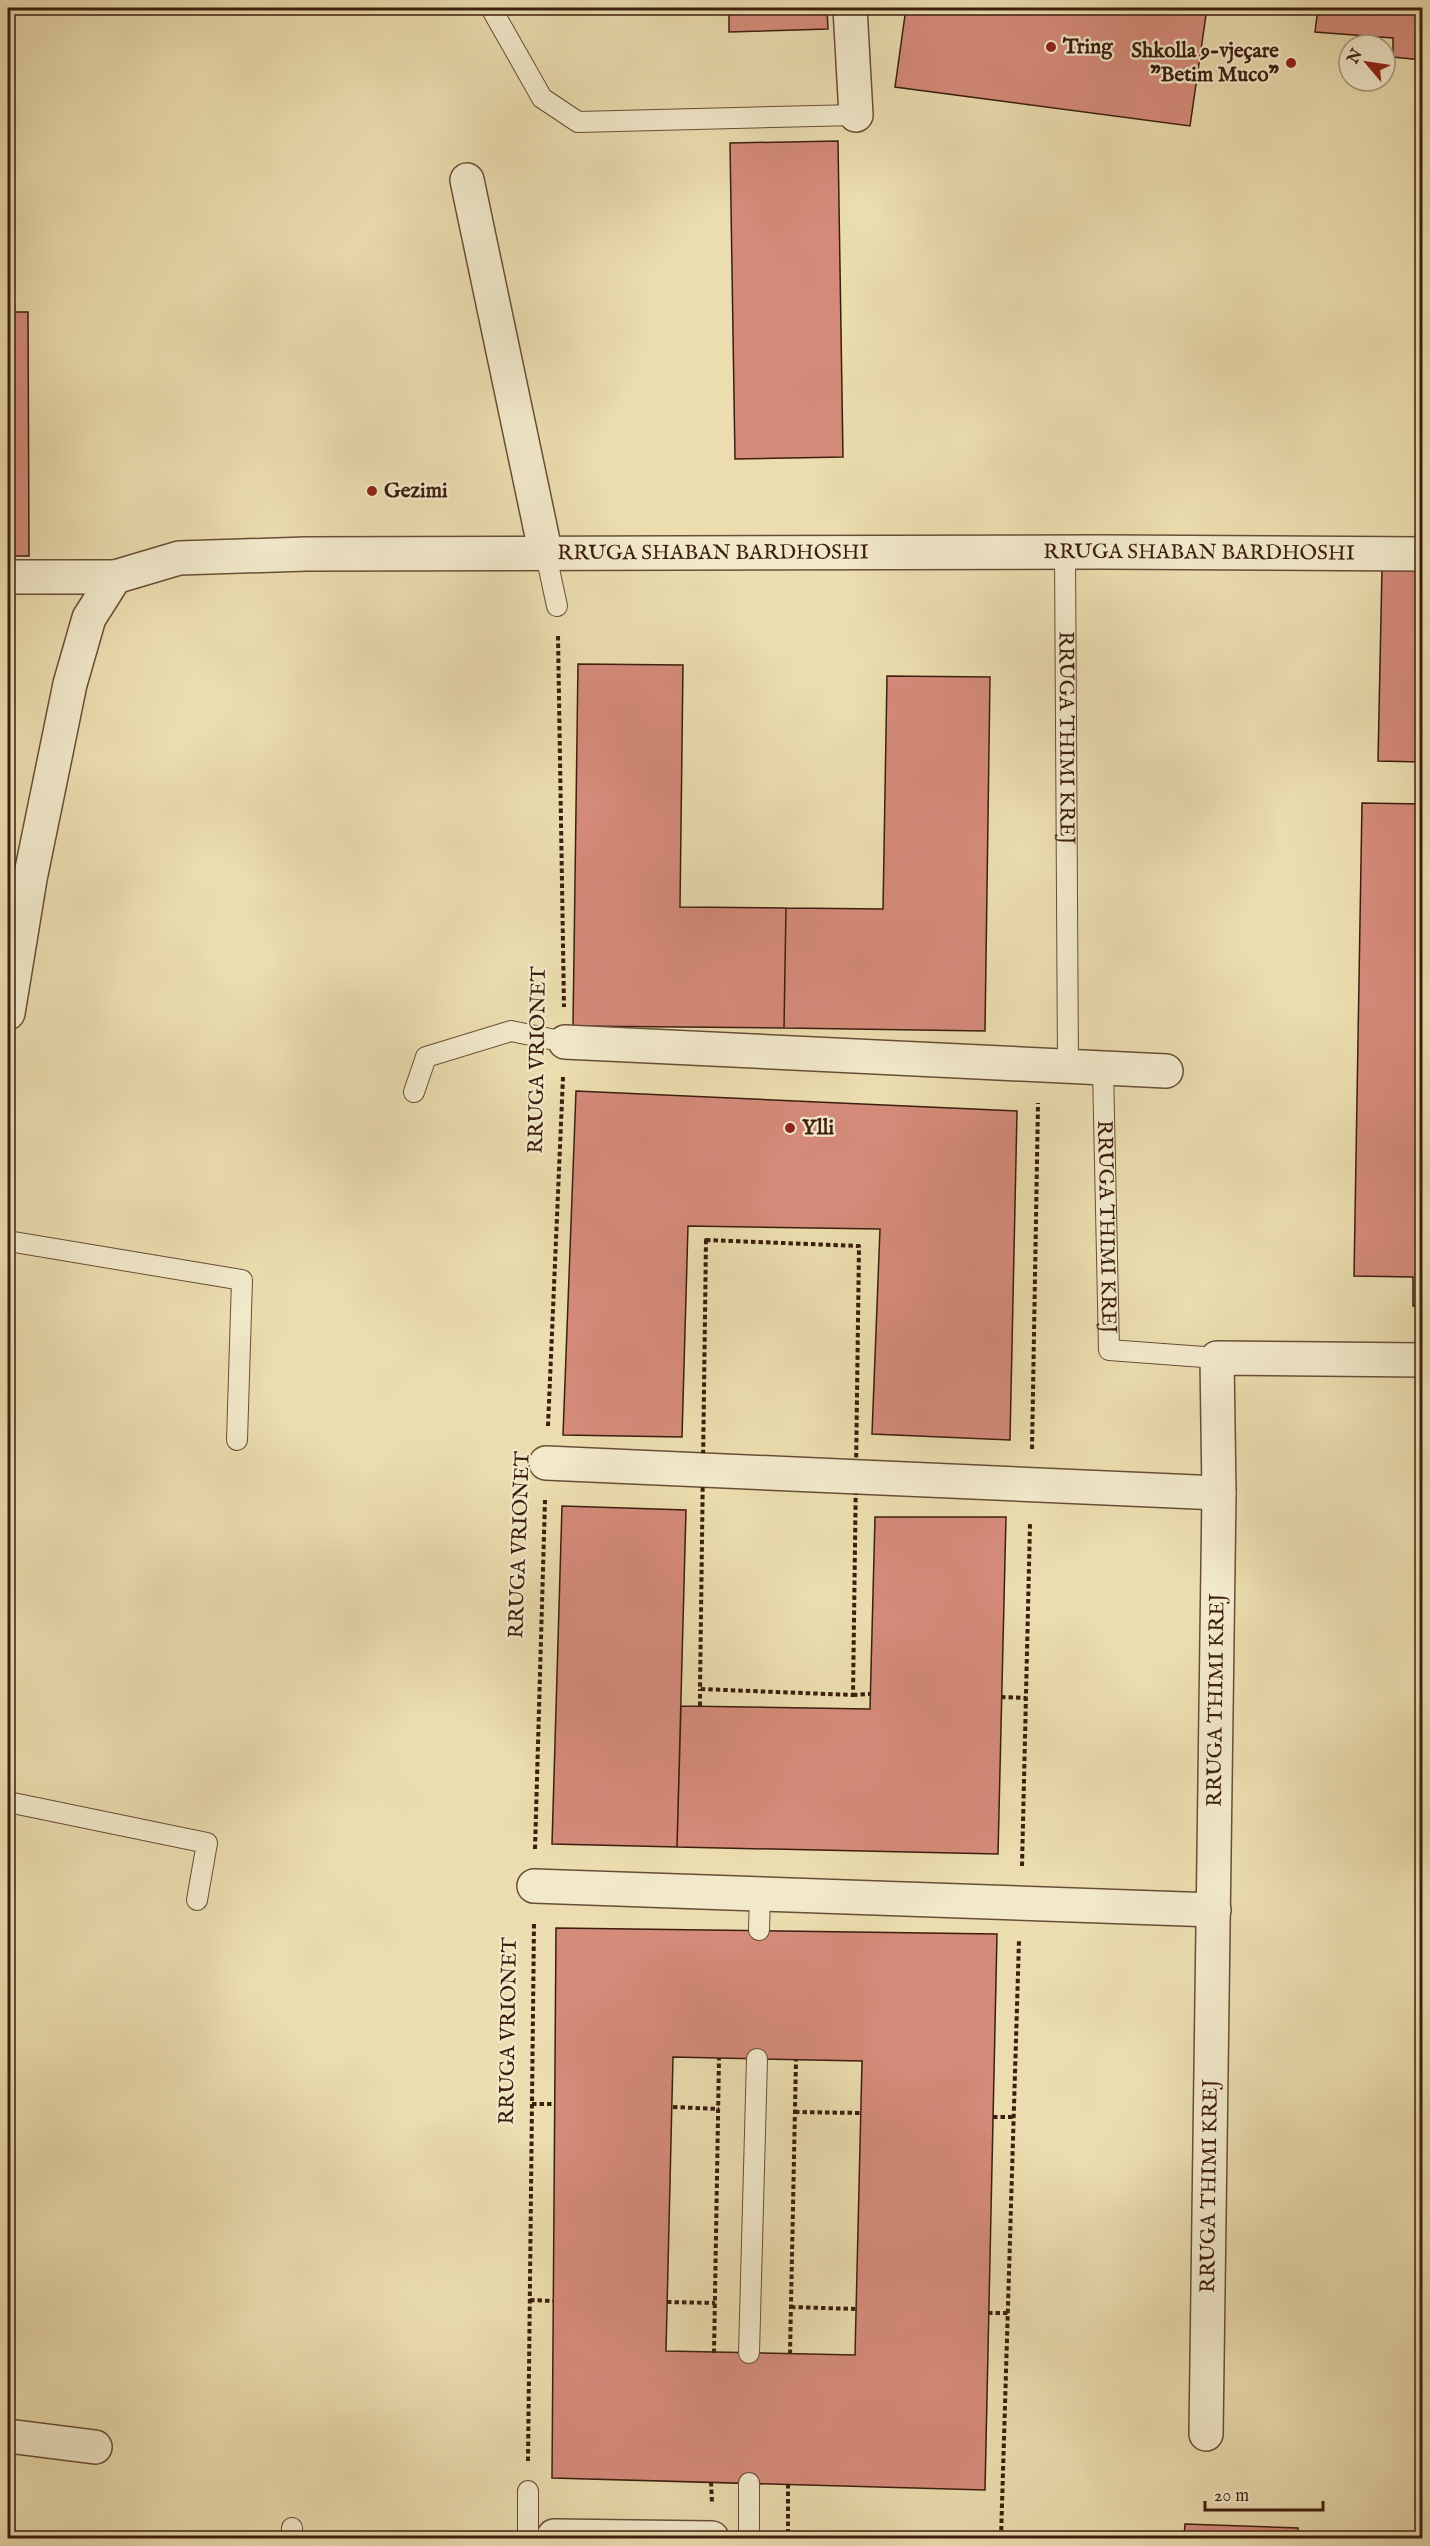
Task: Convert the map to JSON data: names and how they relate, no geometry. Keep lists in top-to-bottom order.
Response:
{
  "streets": {
    "street": ["RRUGA SHABAN BARDHOSHI", "RRUGA THIMI KREJ"],
    "path": ["RRUGA VRIONET"]
  },
  "crossings": [
    ["RRUGA SHABAN BARDHOSHI", "RRUGA THIMI KREJ"]
  ],
  "places": [
    "Tring",
    "Shkolla 9-vjeçare \"Betim Muco\"",
    "Gezimi",
    "Ylli"
  ],
  "scale_bar": "20 m",
  "north": "top left"
}
